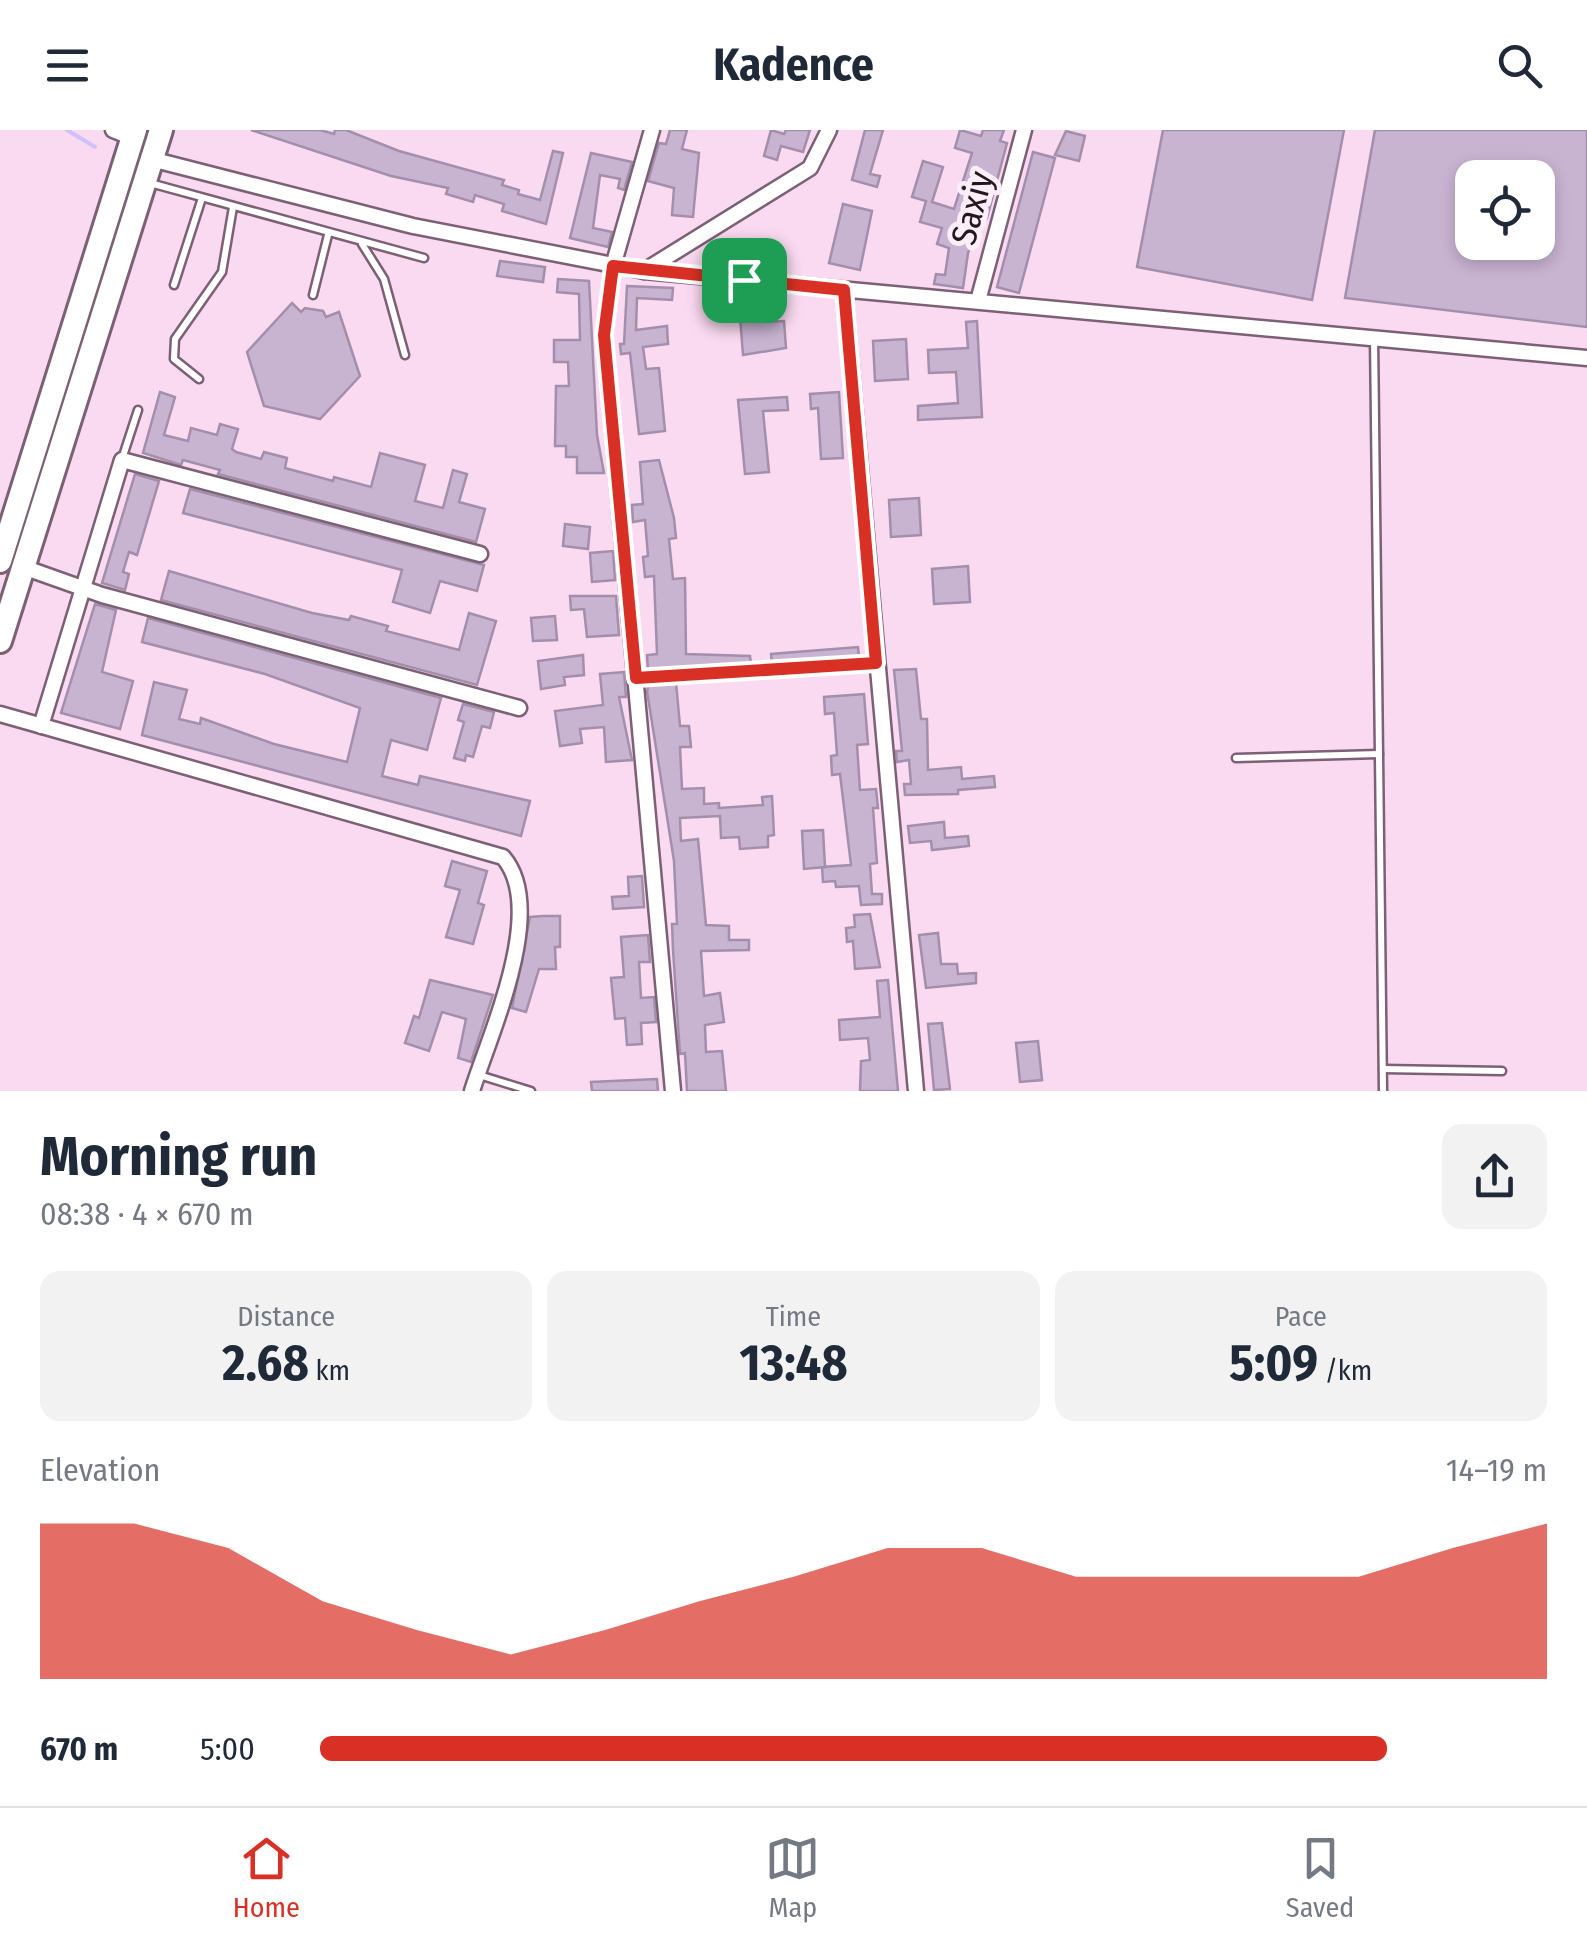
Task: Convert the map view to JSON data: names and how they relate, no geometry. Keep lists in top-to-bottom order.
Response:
{
  "streets": {
    "street": ["Saxiy"]
  },
  "page": {
    "header": "Kadence",
    "heading": ["Morning run", "08:38 · 4 × 670 m"],
    "stats": [
      ["Distance", "2.68 km"],
      ["Time", "13:48"],
      ["Pace", "5:09 /km"]
    ],
    "chart": ["Elevation", "14–19 m"],
    "list": [
      {
        "name": "670 m",
        "note": "5:00"
      }
    ],
    "tabs": ["Home", "Map", "Saved"]
  }
}
